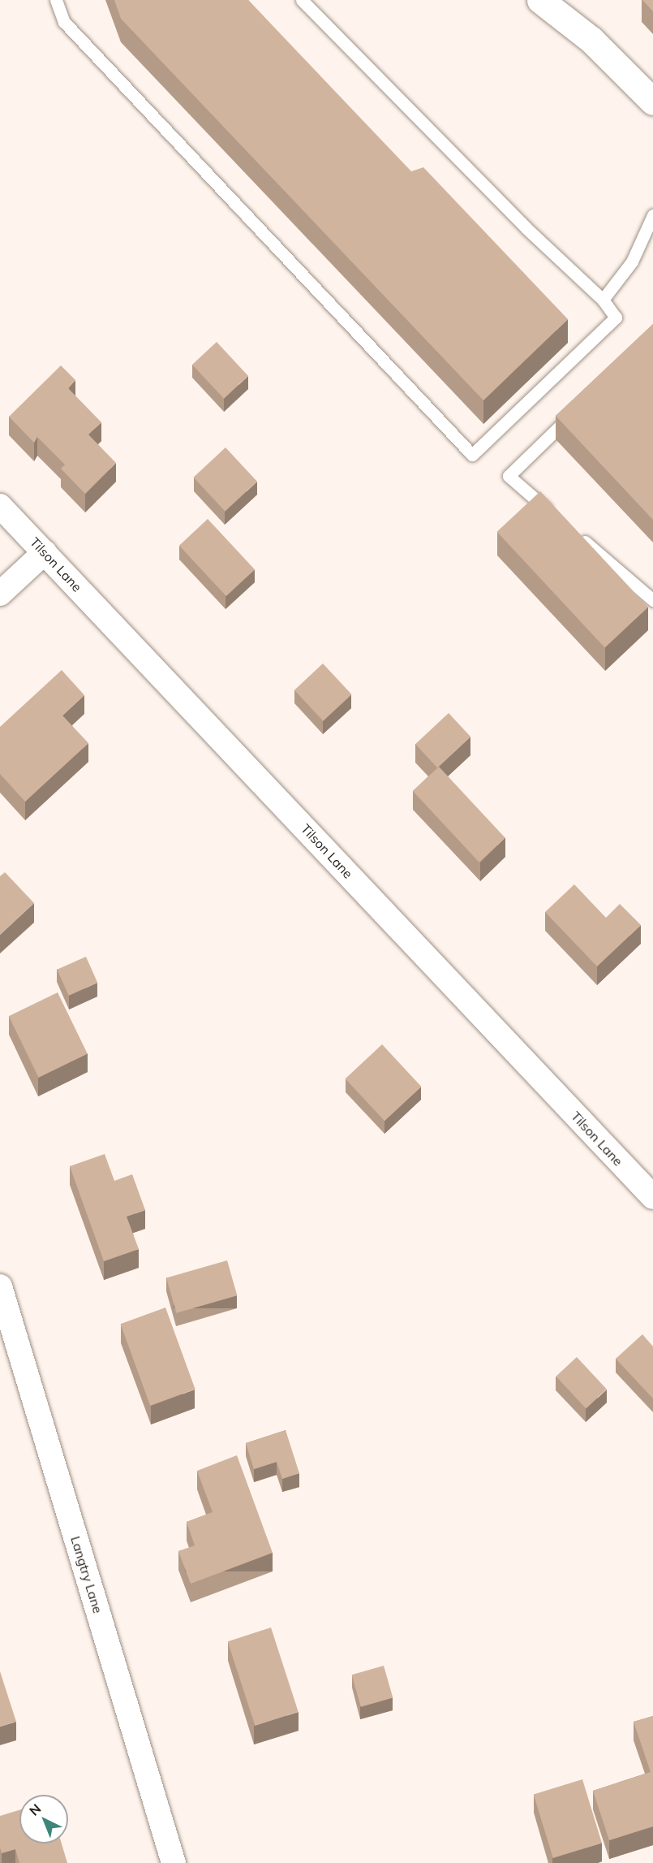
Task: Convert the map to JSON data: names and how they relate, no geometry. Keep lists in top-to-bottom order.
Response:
{
  "streets": {
    "street": ["Tilson Lane", "Langtry Lane"]
  },
  "north": "top left"
}
